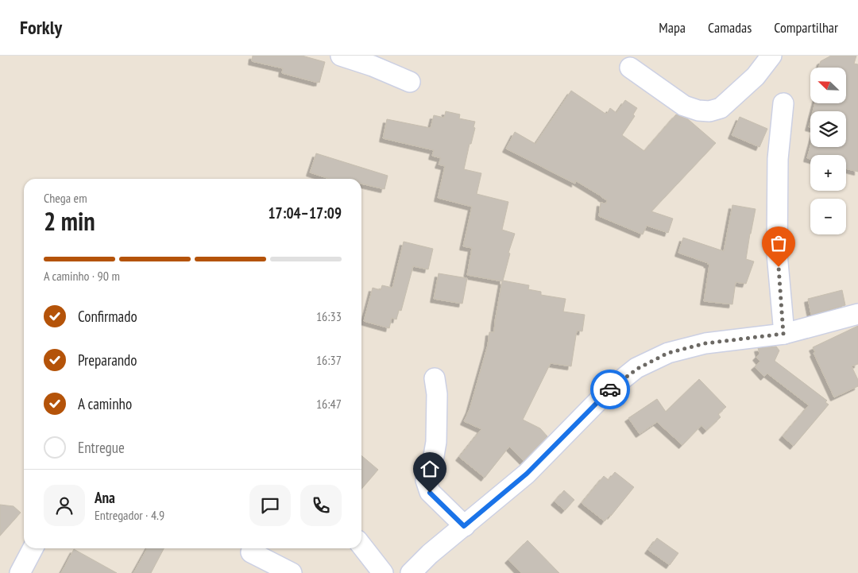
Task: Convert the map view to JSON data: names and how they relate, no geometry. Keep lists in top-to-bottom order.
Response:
{
  "north": "top left",
  "page": {
    "header": "Forkly",
    "nav": ["Mapa", "Camadas", "Compartilhar"],
    "map_buttons": ["+", "−"],
    "heading": ["2 min", "Chega em", "17:04–17:09"],
    "panel": ["Ana", "Entregador · 4.9"],
    "bar": "A caminho · 90 m",
    "list": [
      ["Confirmado", "16:33"],
      ["Preparando", "16:37"],
      ["A caminho", "16:47"],
      "Entregue"
    ]
  }
}
